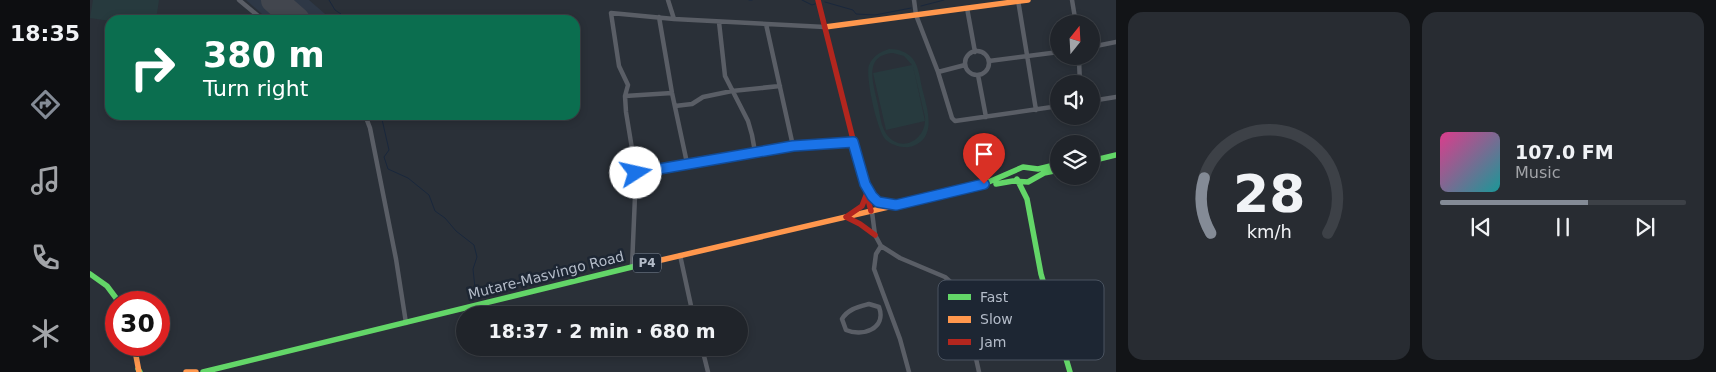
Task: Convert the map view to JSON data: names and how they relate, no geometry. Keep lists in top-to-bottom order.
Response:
{
  "streets": {
    "main road": ["P4", "Mutare-Masvingo Road"]
  },
  "legend": ["Fast", "Slow", "Jam"],
  "north": "top",
  "page": {
    "tabs": "18:35",
    "turn": ["380 m", "Turn right"],
    "song": ["107.0 FM", "Music"],
    "limit": "30",
    "trip": "18:37 · 2 min · 680 m",
    "gauge": ["28", "km/h"]
  }
}
